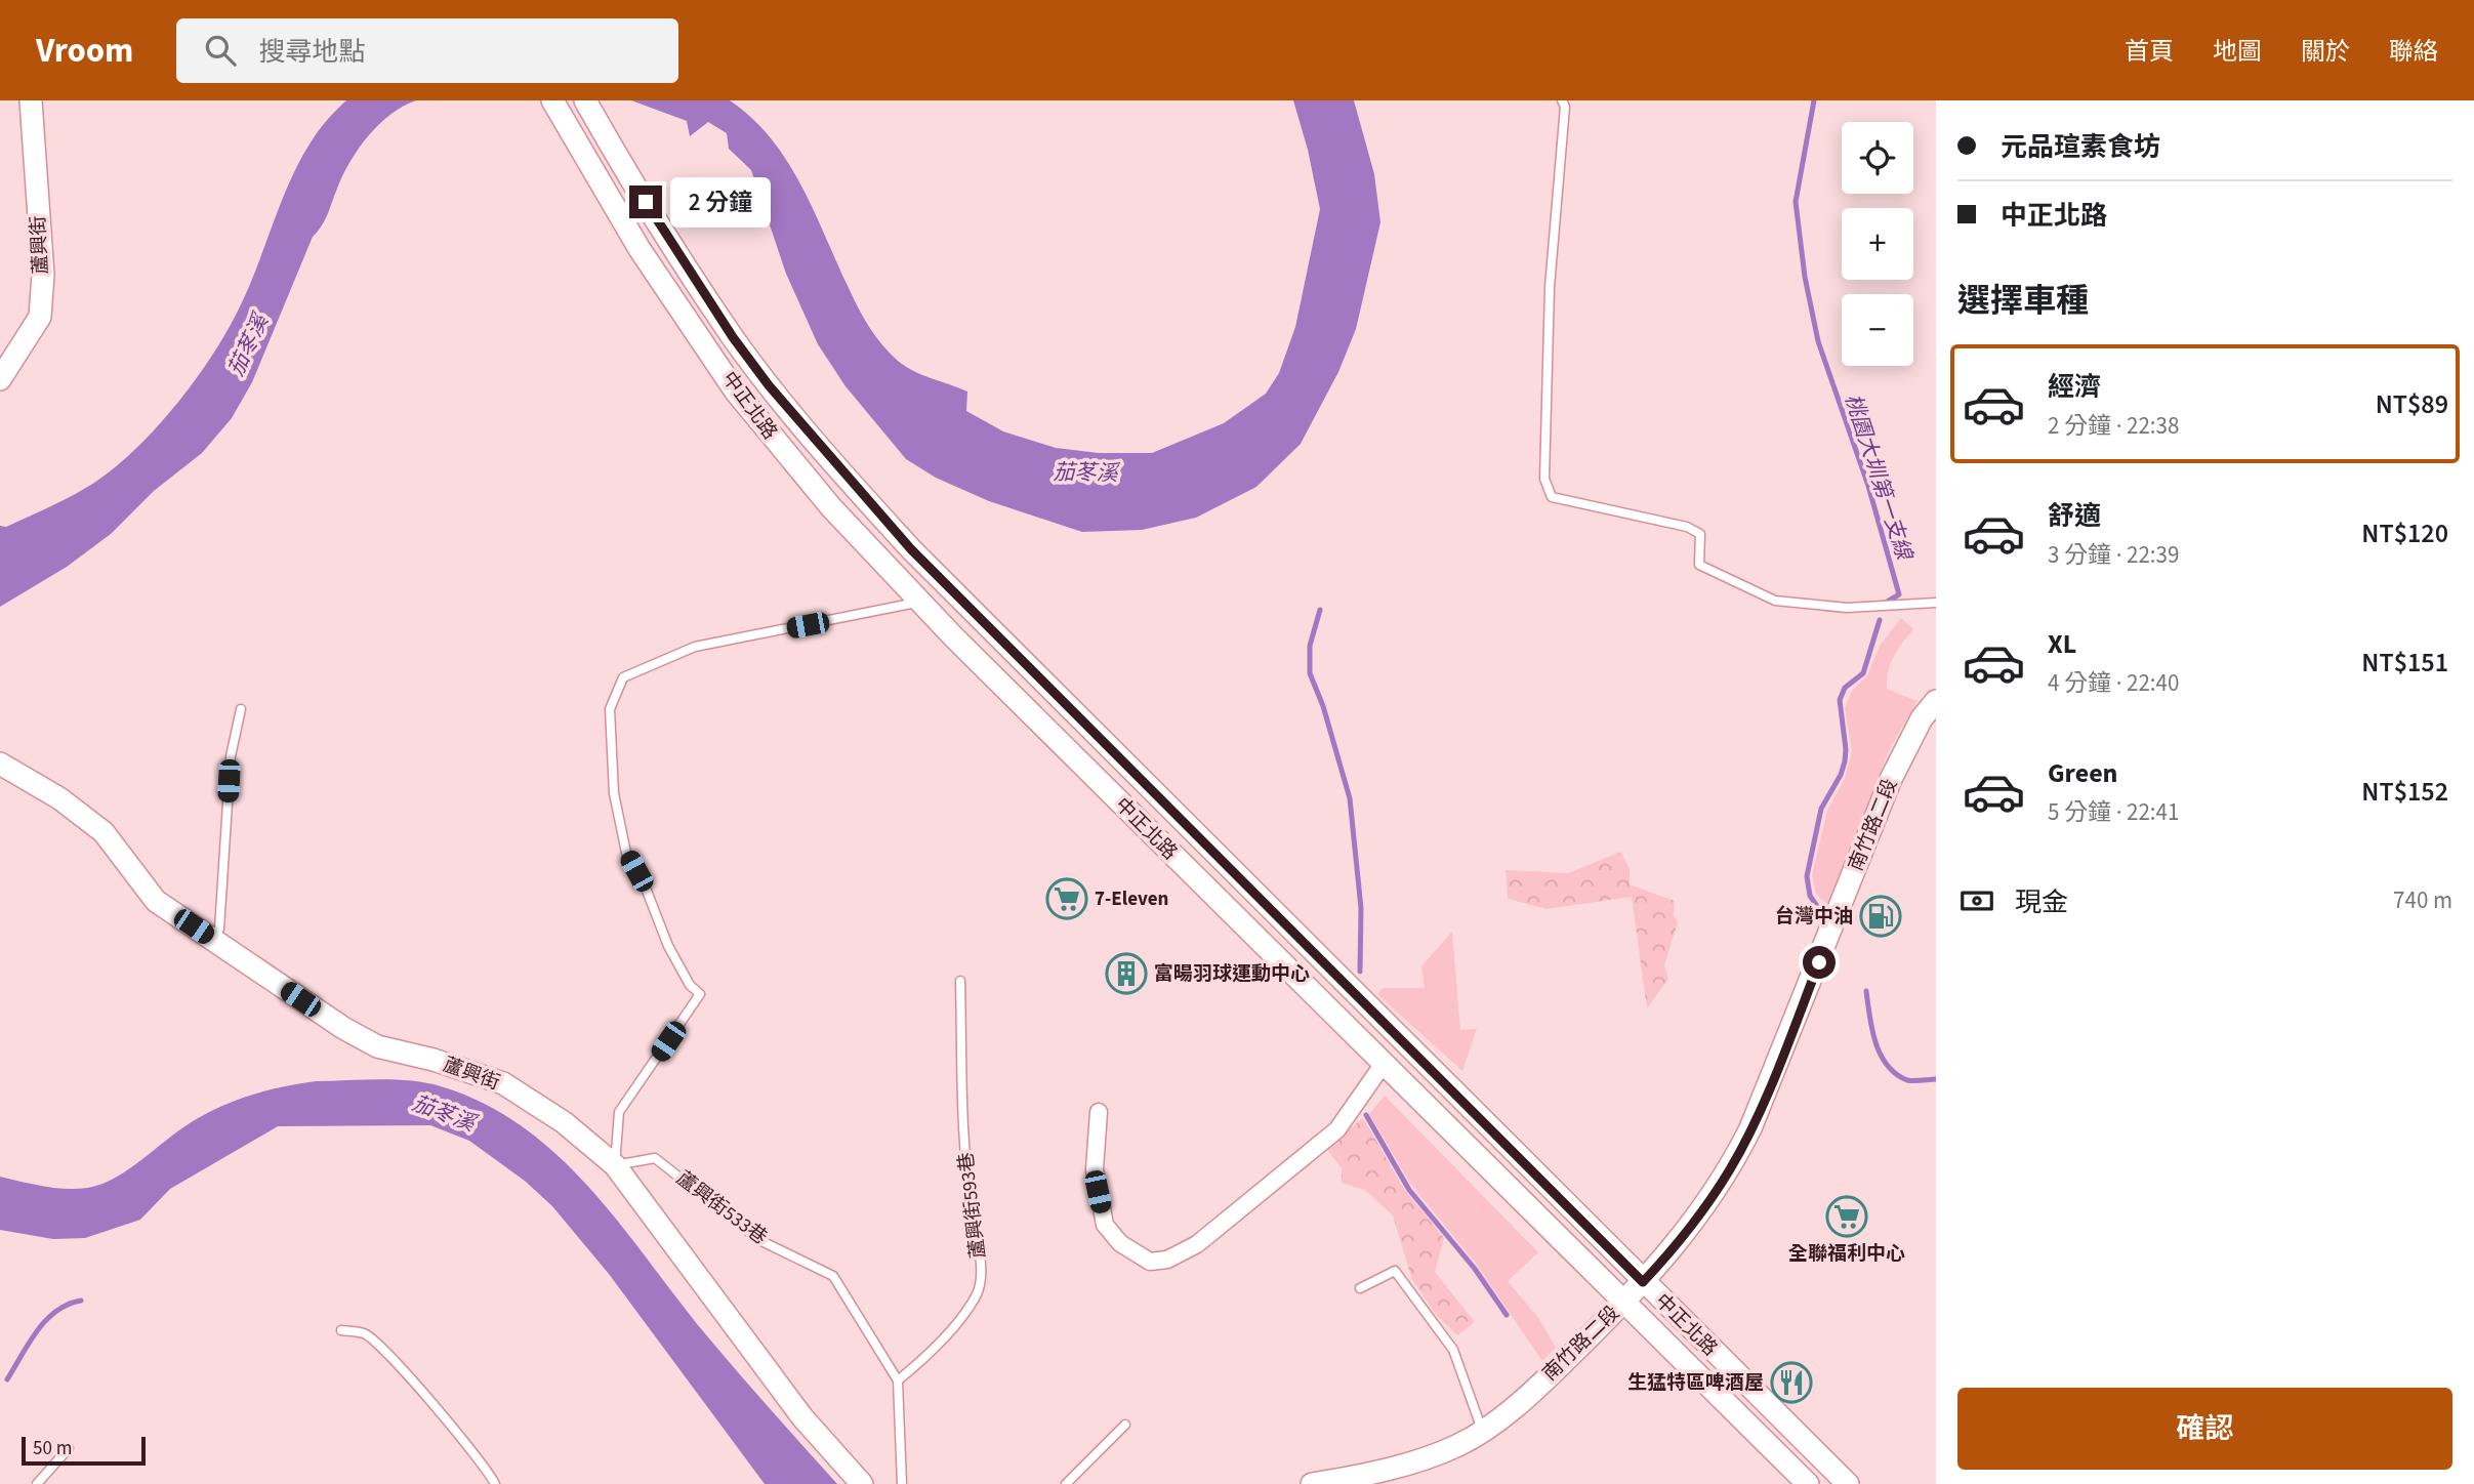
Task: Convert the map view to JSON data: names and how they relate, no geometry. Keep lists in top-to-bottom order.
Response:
{
  "streets": {
    "street": ["蘆興街", "中正北路", "南竹路二段"],
    "lane": ["蘆興街593巷", "蘆興街533巷"]
  },
  "crossings": [
    ["蘆興街", "蘆興街533巷"],
    ["中正北路", "南竹路二段"],
    ["蘆興街593巷", "蘆興街533巷"]
  ],
  "water": ["茄苳溪", "桃園大圳第一支線"],
  "places": {
    "supermarket": ["7-Eleven", "全聯福利中心"],
    "fuel station": ["台灣中油"],
    "building": ["富暘羽球運動中心"],
    "restaurant": ["生猛特區啤酒屋"]
  },
  "scale_bar": "50 m",
  "page": {
    "header": "Vroom",
    "search": "搜尋地點",
    "nav": [
      "首頁",
      "地圖",
      "關於",
      "聯絡"
    ],
    "banner": ["元品瑄素食坊", "中正北路"],
    "map_buttons": ["+", "−"],
    "bubble": "2 分鐘",
    "heading": "選擇車種",
    "list": [
      {
        "name": "經濟",
        "note": "2 分鐘 · 22:38",
        "value": "NT$89"
      },
      {
        "name": "舒適",
        "note": "3 分鐘 · 22:39",
        "value": "NT$120"
      },
      {
        "name": "XL",
        "note": "4 分鐘 · 22:40",
        "value": "NT$151"
      },
      {
        "name": "Green",
        "note": "5 分鐘 · 22:41",
        "value": "NT$152"
      }
    ],
    "pay": ["現金", "740 m"],
    "buttons": "確認",
    "scale": "50 m"
  }
}
